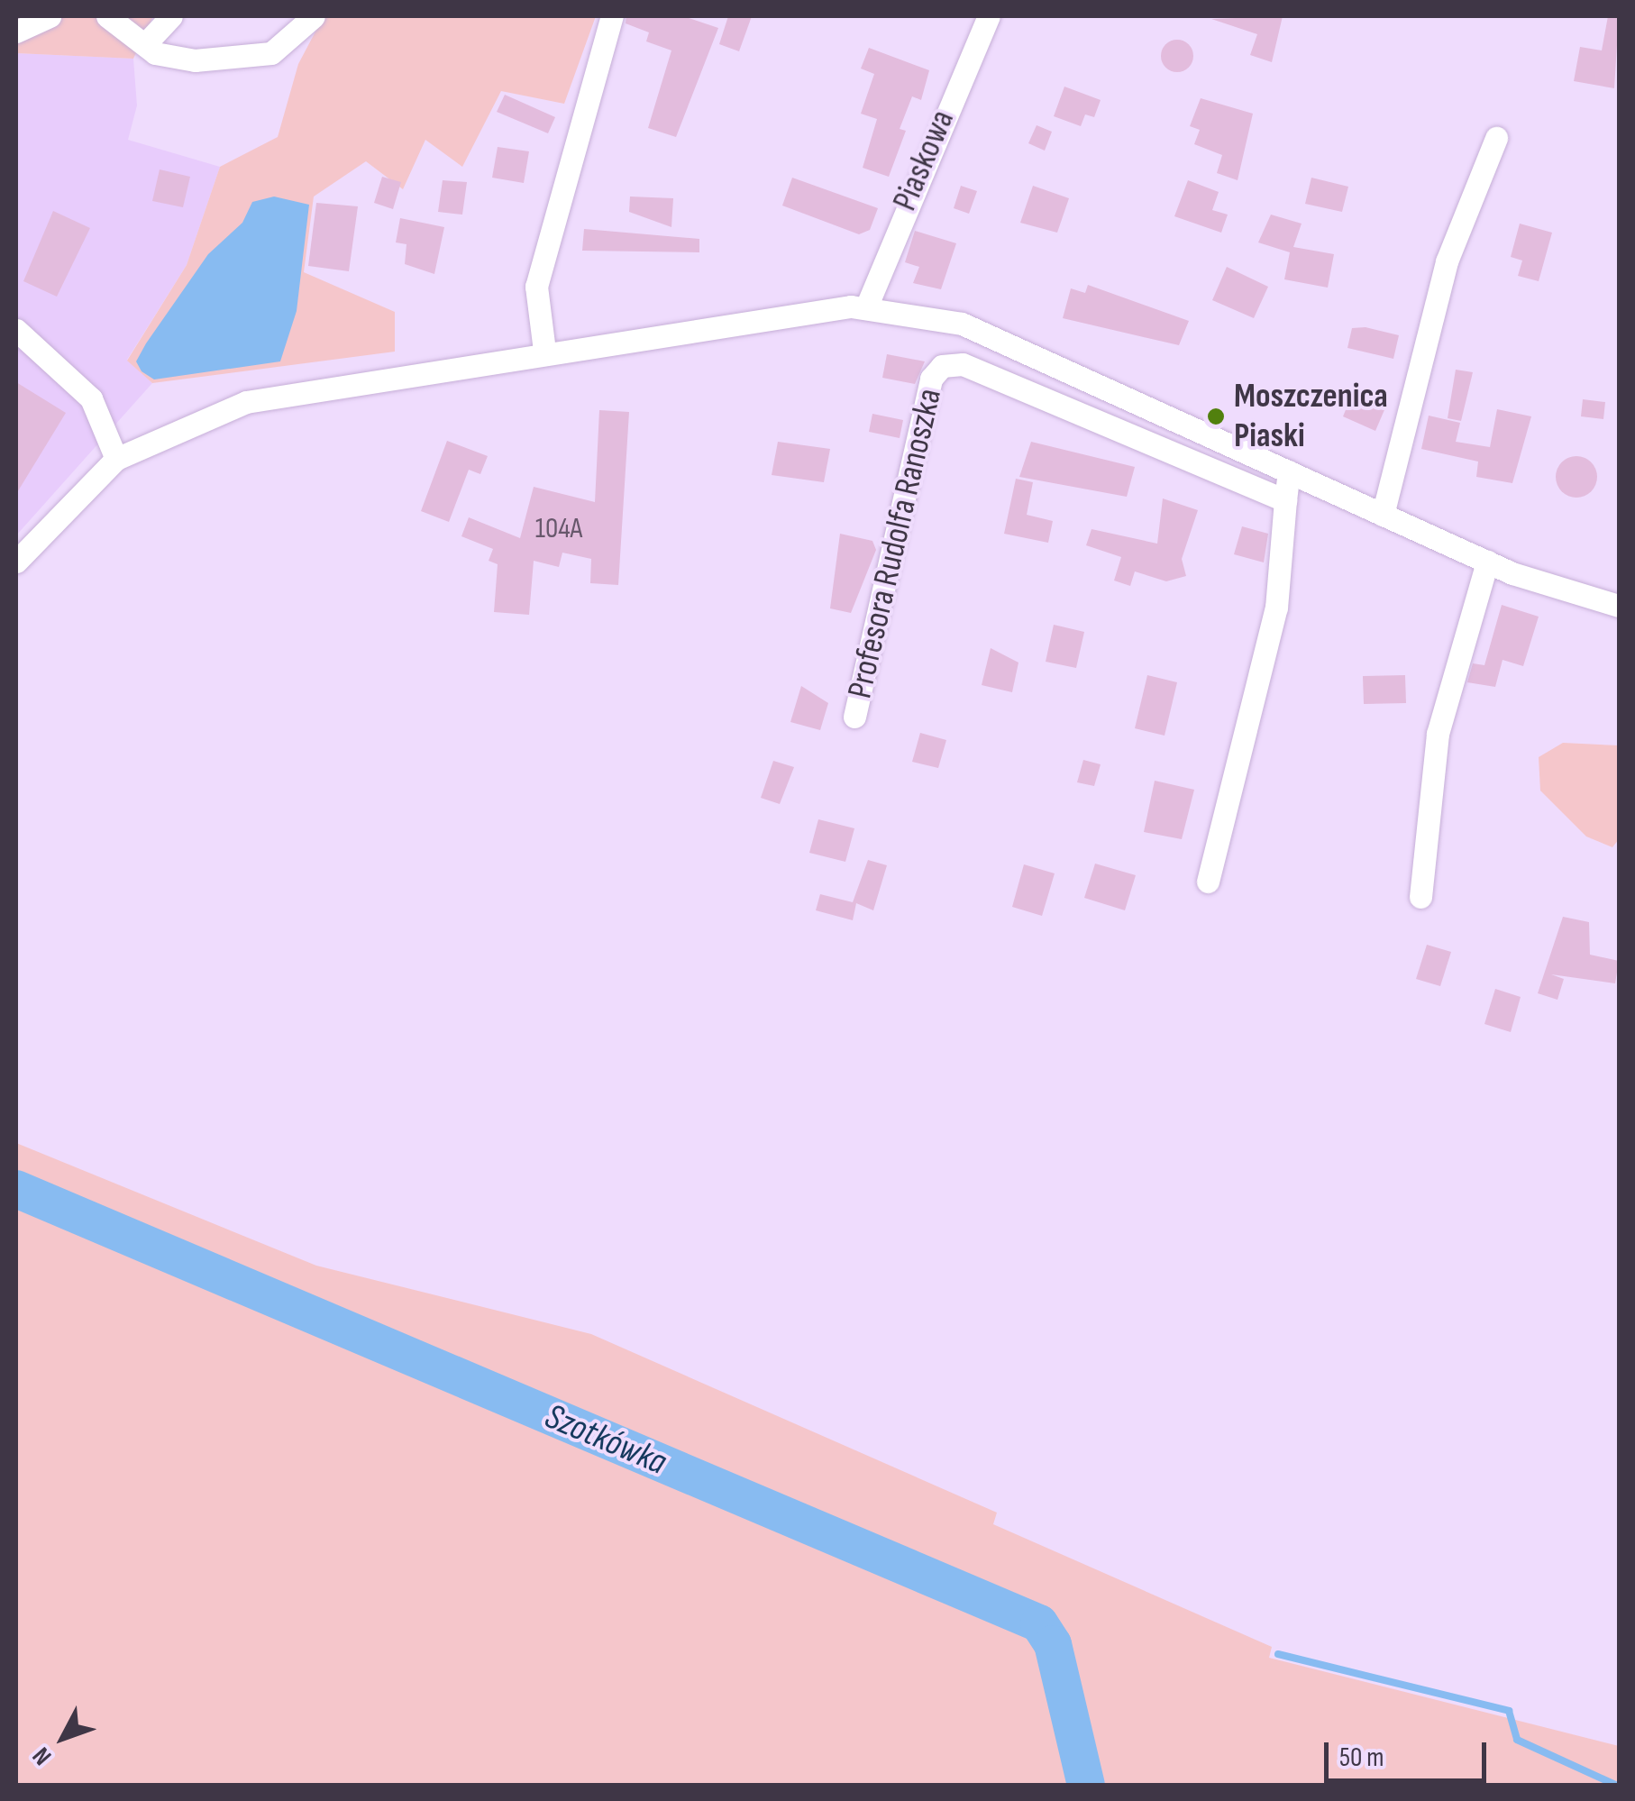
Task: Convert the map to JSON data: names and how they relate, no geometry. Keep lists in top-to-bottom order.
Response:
{
  "streets": {
    "street": ["Piaskowa", "Profesora Rudolfa Ranoszka"]
  },
  "water": ["Szotkówka"],
  "places": ["Moszczenica Piaski"],
  "house_numbers": ["104A"],
  "scale_bar": "50 m",
  "north": "bottom left"
}
